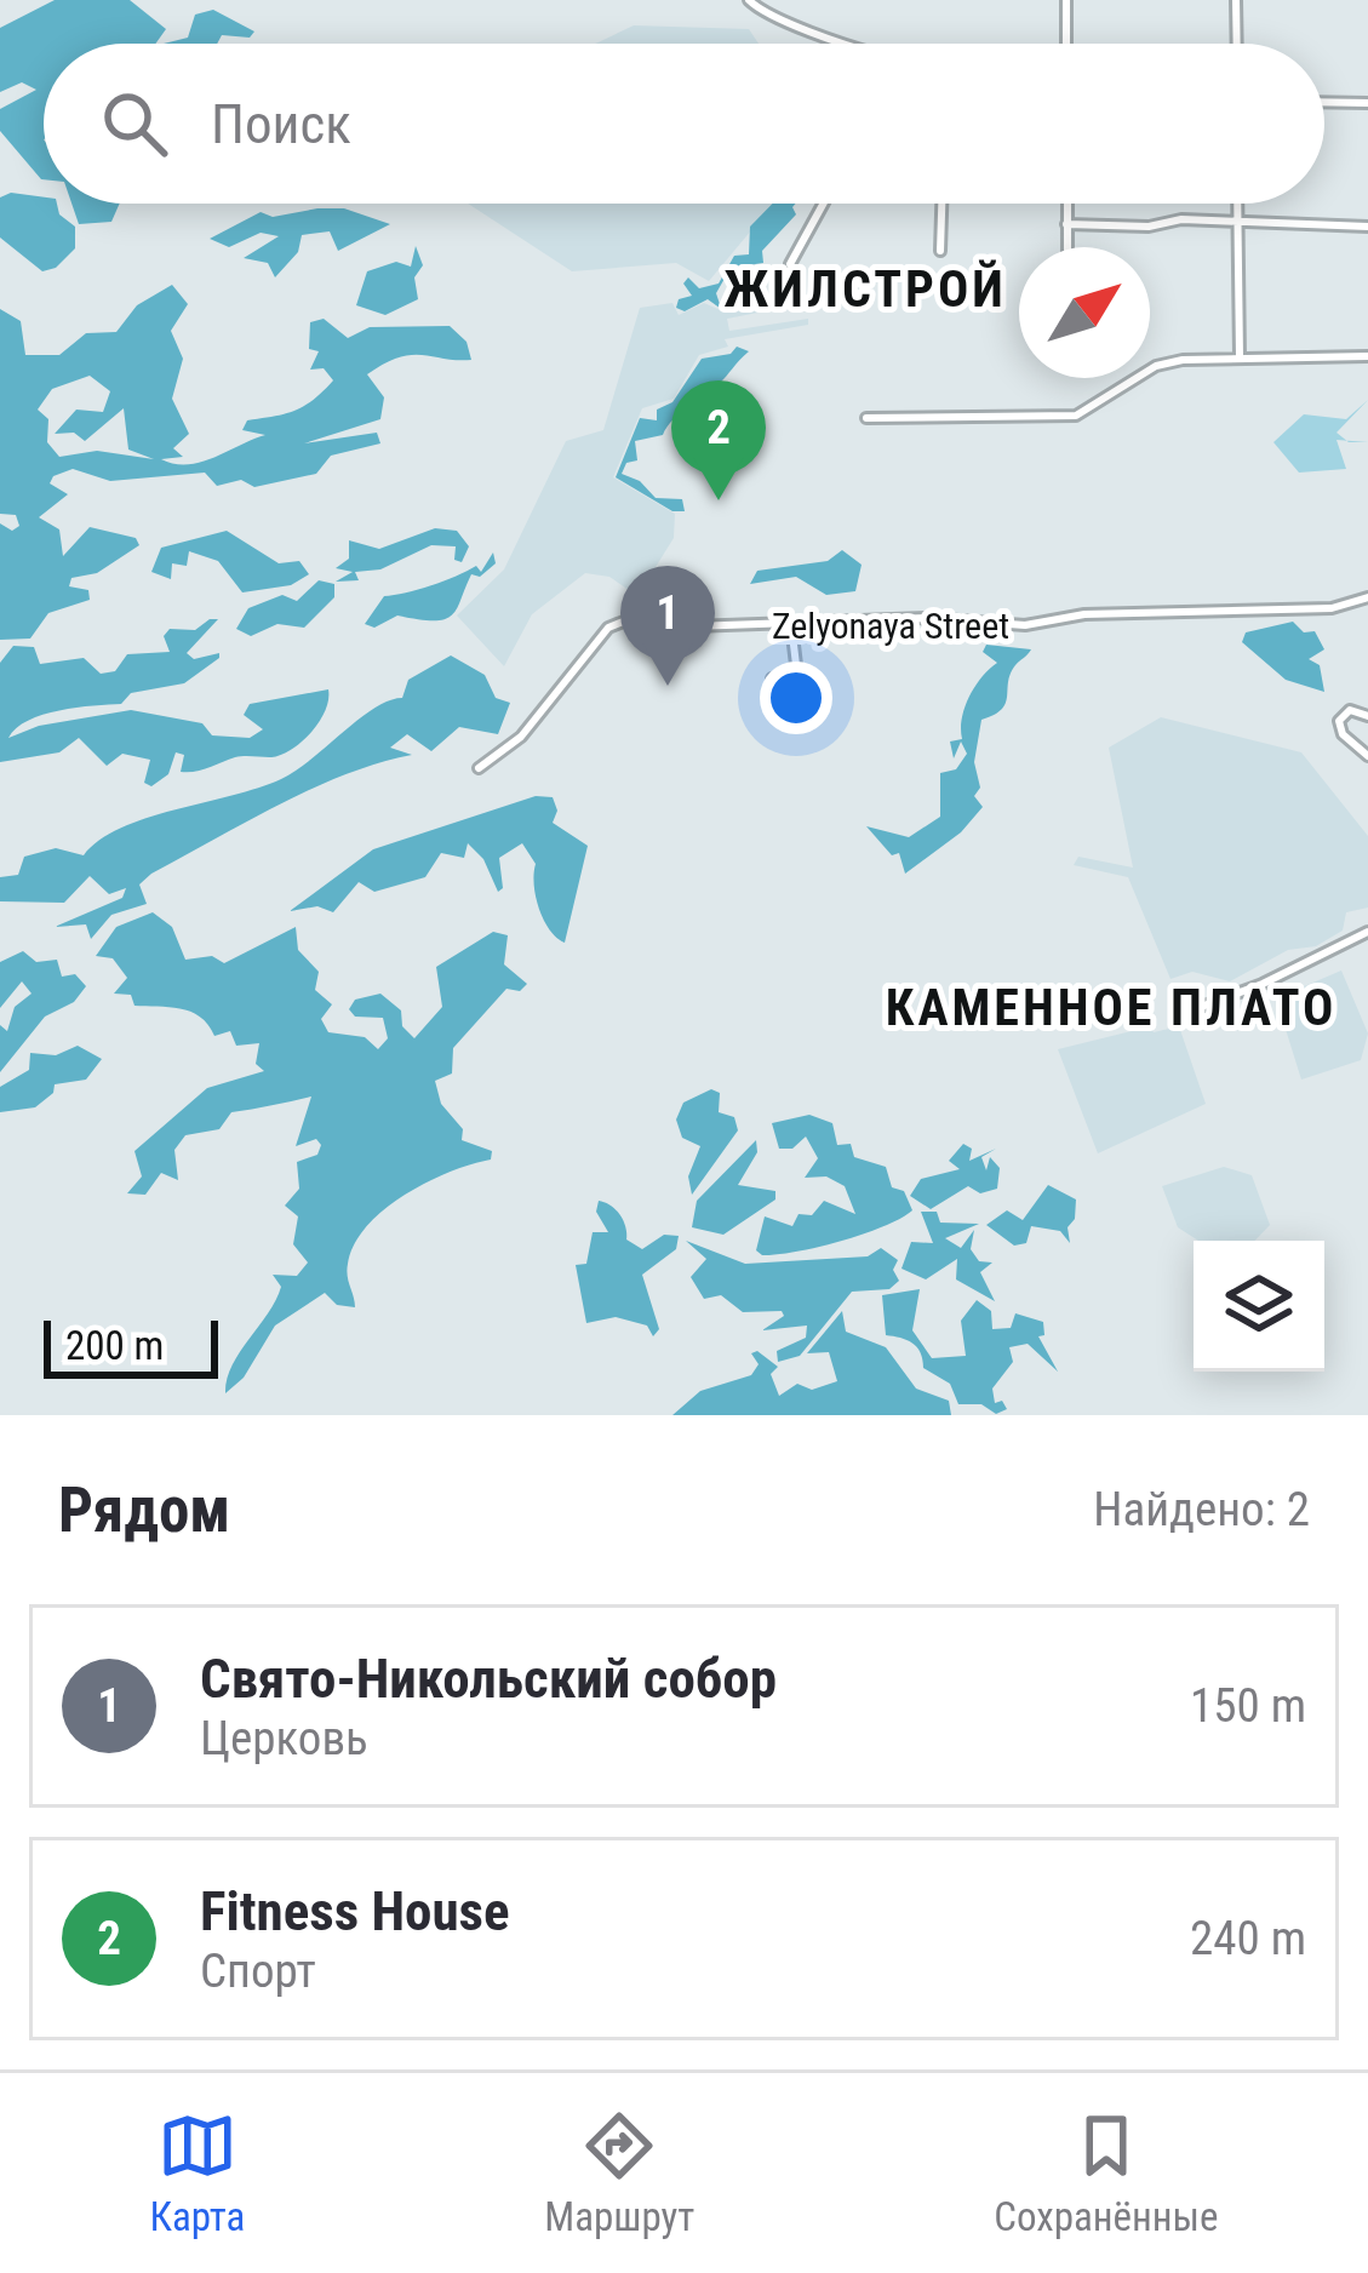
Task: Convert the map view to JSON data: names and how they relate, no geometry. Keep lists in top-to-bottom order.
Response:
{
  "streets": {
    "street": ["Zelyonaya Street"]
  },
  "districts": ["ЖИЛСТРОЙ", "КАМЕННОЕ ПЛАТО"],
  "scale_bar": "200 m",
  "north": "top right",
  "page": {
    "search": "Поиск",
    "pins": ["2", "1"],
    "scale": "200 m",
    "heading": ["Рядом", "Найдено: 2"],
    "list": [
      {
        "mark": "1",
        "name": "Свято-Никольский собор",
        "note": "Церковь",
        "value": "150 m"
      },
      {
        "mark": "2",
        "name": "Fitness House",
        "note": "Спорт",
        "value": "240 m"
      }
    ],
    "nav": ["Карта", "Маршрут", "Сохранённые"]
  }
}
